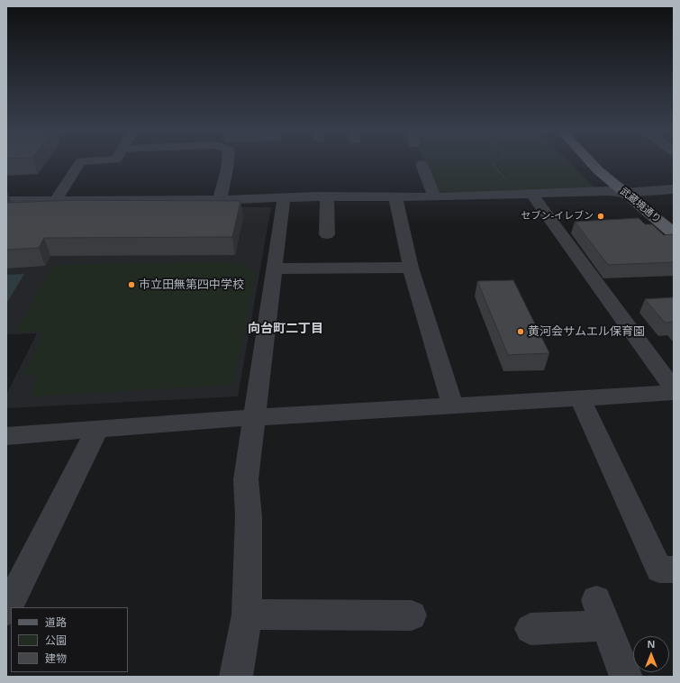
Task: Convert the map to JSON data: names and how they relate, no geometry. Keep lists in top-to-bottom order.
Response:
{
  "streets": {
    "main road": ["武蔵境通り"]
  },
  "districts": ["向台町二丁目"],
  "places": ["セブン-イレブン", "市立田無第四中学校", "黄河会サムエル保育園"],
  "legend": ["道路", "公園", "建物"],
  "north": "top"
}
